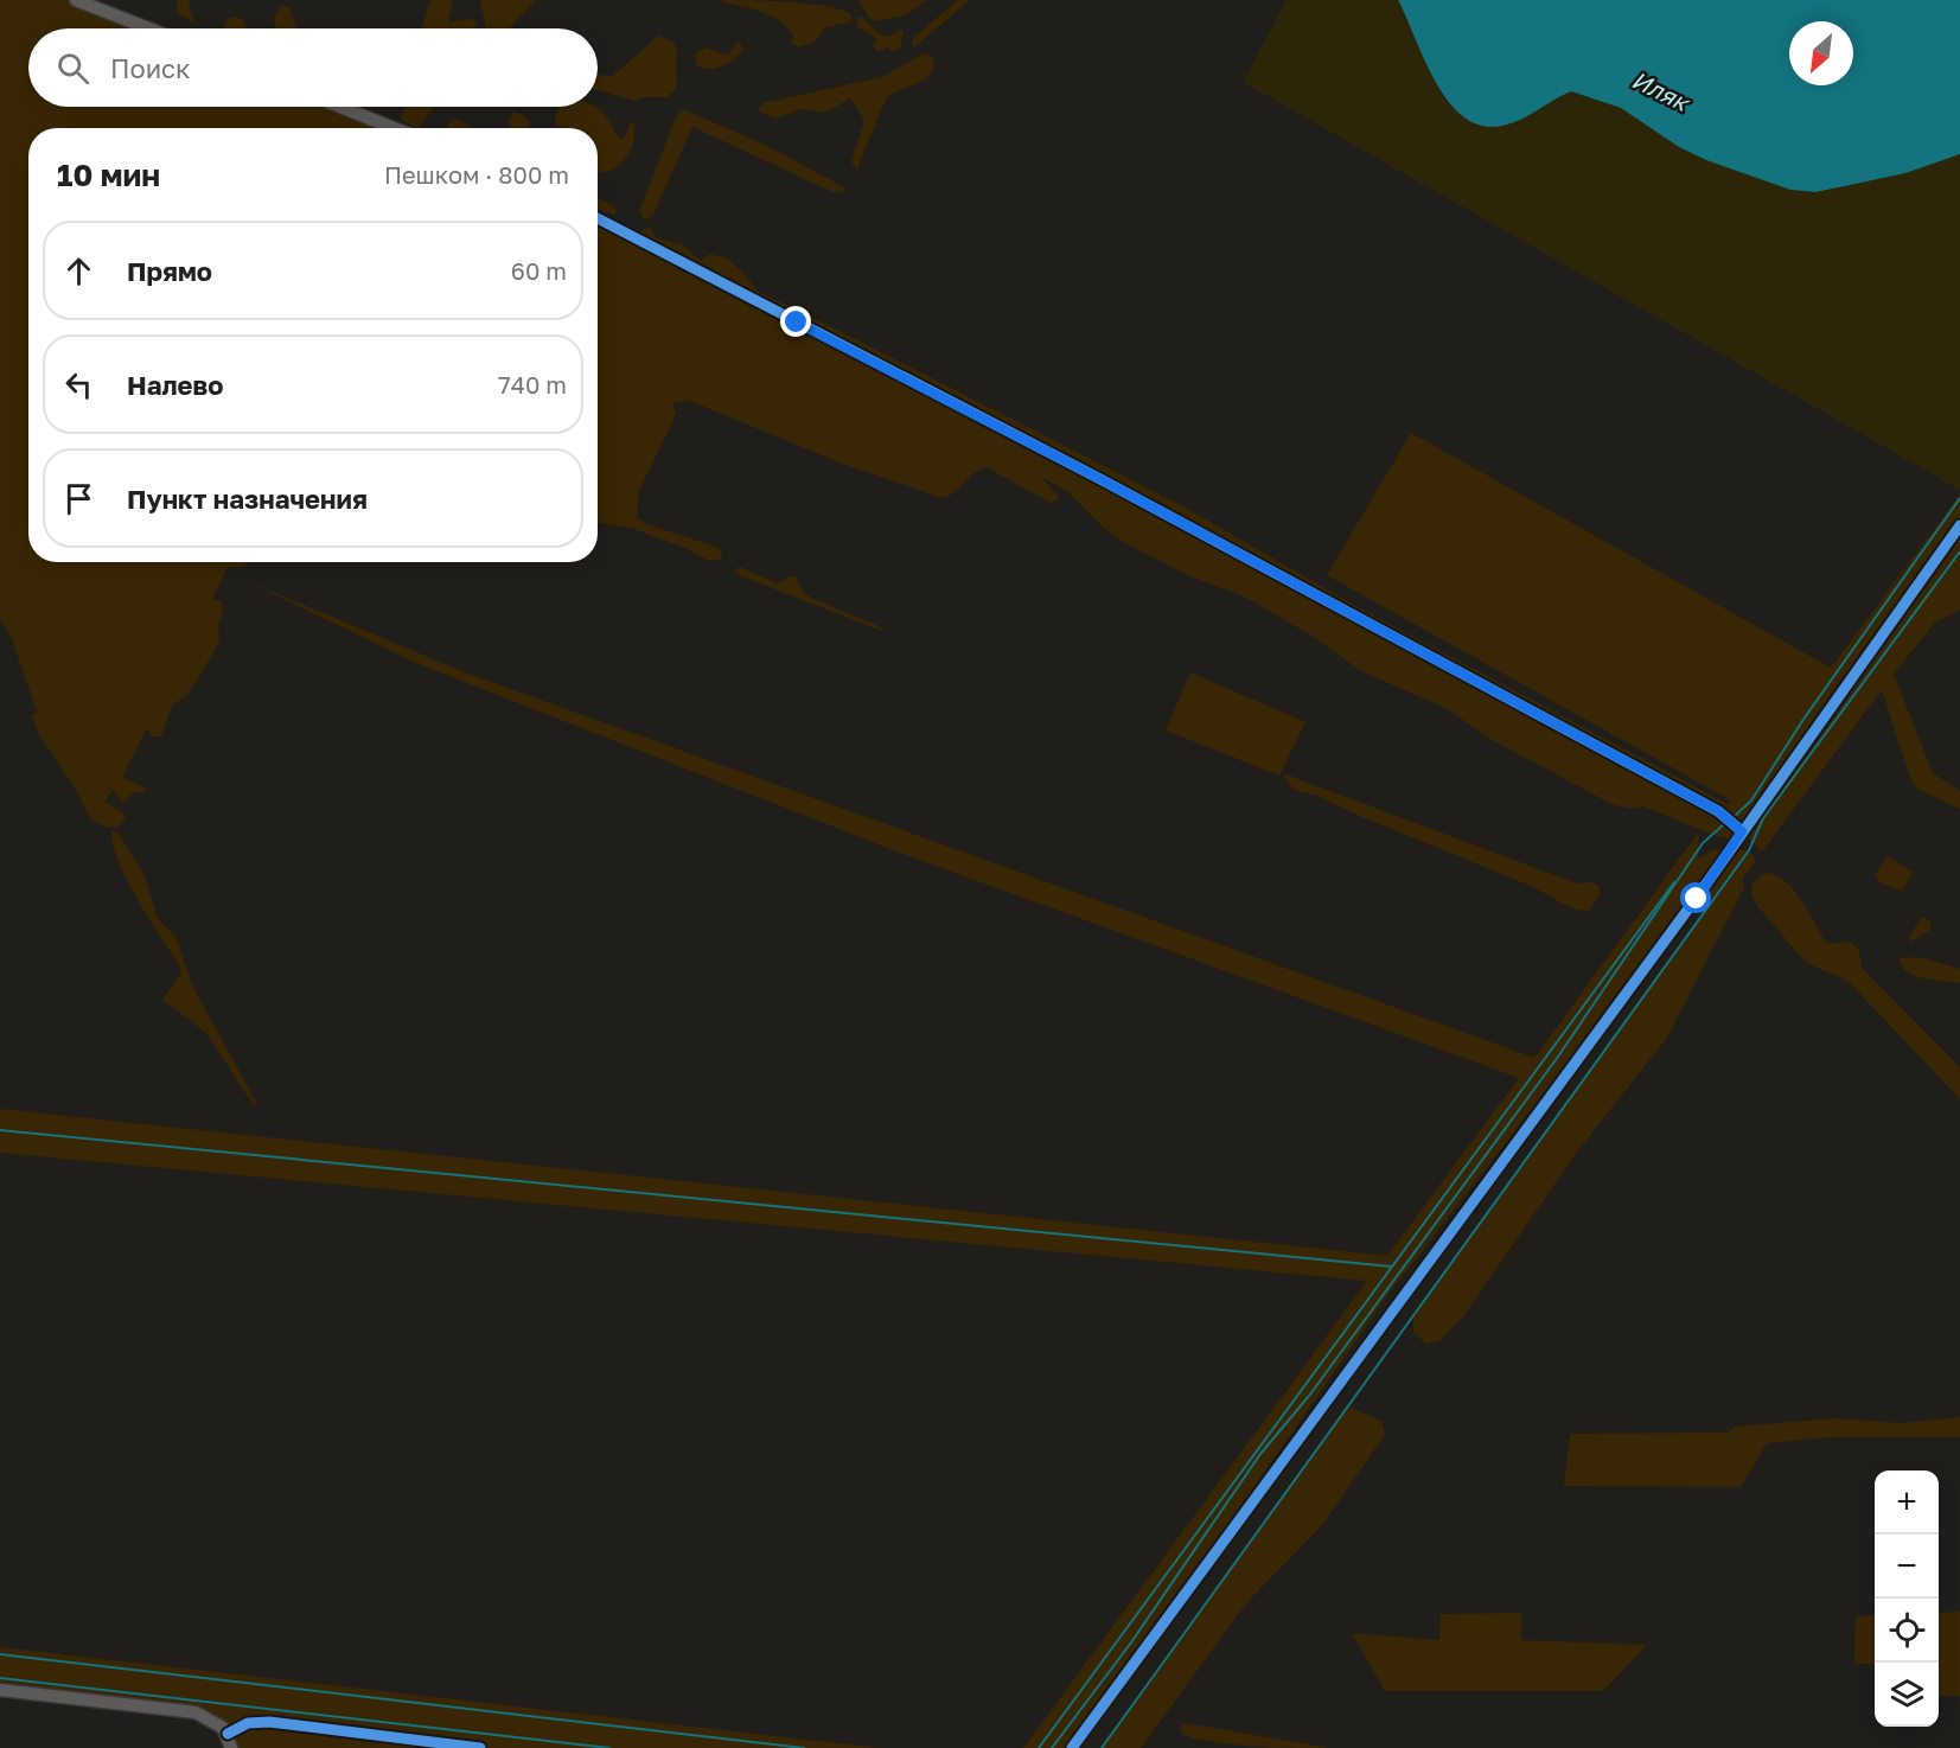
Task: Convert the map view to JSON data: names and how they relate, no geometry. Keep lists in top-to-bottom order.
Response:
{
  "water": ["Иляк"],
  "north": "bottom left",
  "page": {
    "search": "Поиск",
    "heading": ["10 мин", "Пешком · 800 m"],
    "list": [
      ["Прямо", "60 m"],
      ["Налево", "740 m"],
      "Пункт назначения"
    ],
    "map_buttons": ["+", "−"]
  }
}
